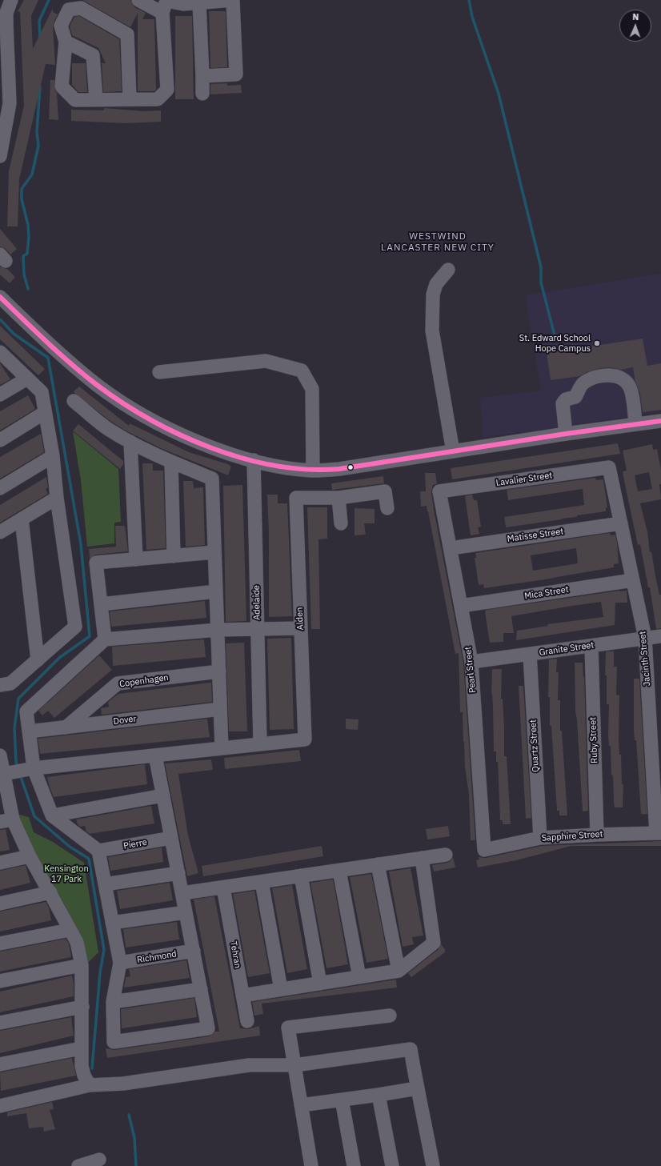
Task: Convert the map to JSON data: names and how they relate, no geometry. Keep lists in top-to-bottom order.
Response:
{
  "streets": {
    "street": [
      "Lavalier Street",
      "Matisse Street",
      "Mica Street",
      "Adelaide",
      "Alden",
      "Granite Street",
      "Jacinth Street",
      "Pearl Street",
      "Copenhagen",
      "Dover",
      "Ruby Street",
      "Quartz Street",
      "Sapphire Street",
      "Pierre",
      "Tehran",
      "Richmond"
    ]
  },
  "crossings": [
    ["Lavalier Street", "Jacinth Street"],
    ["Lavalier Street", "Pearl Street"],
    ["Matisse Street", "Jacinth Street"],
    ["Matisse Street", "Pearl Street"],
    ["Mica Street", "Jacinth Street"],
    ["Mica Street", "Pearl Street"],
    ["Adelaide", "Alden"],
    ["Granite Street", "Jacinth Street"],
    ["Granite Street", "Pearl Street"],
    ["Granite Street", "Ruby Street"],
    ["Granite Street", "Quartz Street"],
    ["Jacinth Street", "Sapphire Street"],
    ["Pearl Street", "Sapphire Street"],
    ["Copenhagen", "Dover"],
    ["Ruby Street", "Sapphire Street"],
    ["Quartz Street", "Sapphire Street"]
  ],
  "districts": ["WESTWIND LANCASTER NEW CITY"],
  "parks": ["Kensington 17 Park"],
  "places": ["St. Edward School Hope Campus"],
  "north": "top"
}
